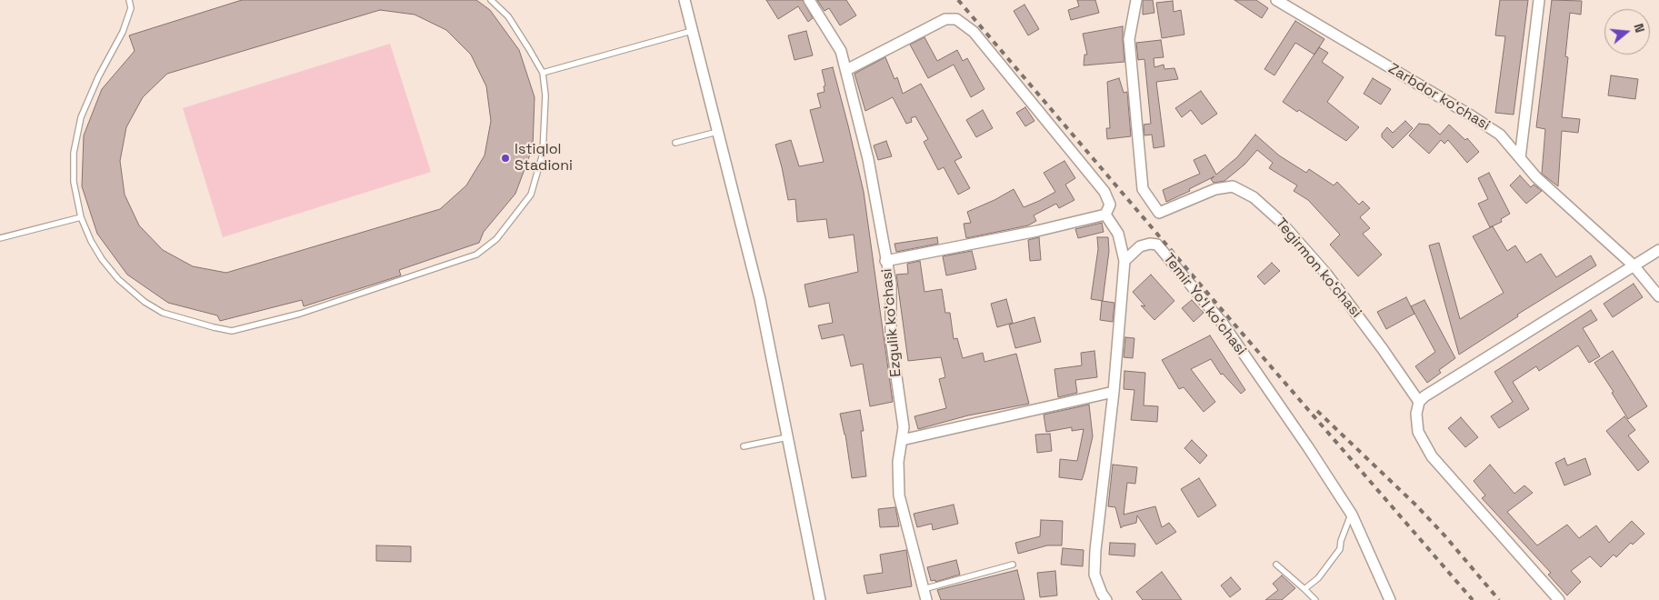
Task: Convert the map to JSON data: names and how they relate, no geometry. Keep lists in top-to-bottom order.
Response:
{
  "streets": {
    "street": [
      "Zarbdor koʻchasi",
      "Tegirmon koʻchasi",
      "Temir Yoʻl koʻchasi",
      "Ezgulik koʻchasi"
    ]
  },
  "places": ["Istiqlol Stadioni"],
  "north": "right"
}
